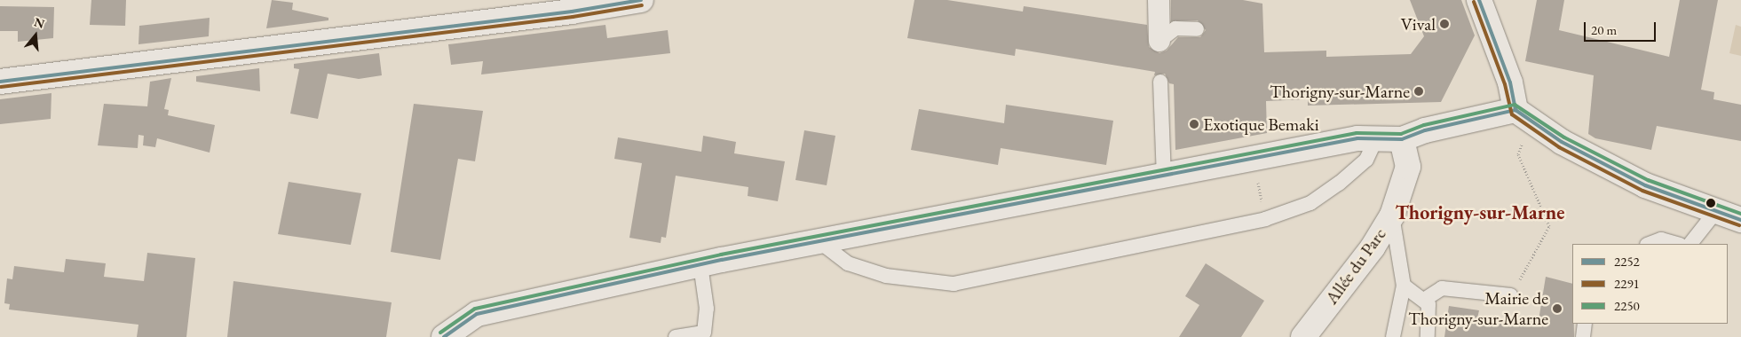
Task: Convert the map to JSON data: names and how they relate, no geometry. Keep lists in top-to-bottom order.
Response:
{
  "streets": {
    "street": ["Allée du Parc"]
  },
  "districts": ["Thorigny-sur-Marne"],
  "places": [
    "Vival",
    "Thorigny-sur-Marne",
    "Exotique Bemaki",
    "Mairie de Thorigny-sur-Marne"
  ],
  "lines": ["transit line 2252", "transit line 2291", "transit line 2250"],
  "legend": ["2252", "2291", "2250"],
  "scale_bar": "20 m",
  "north": "top"
}
